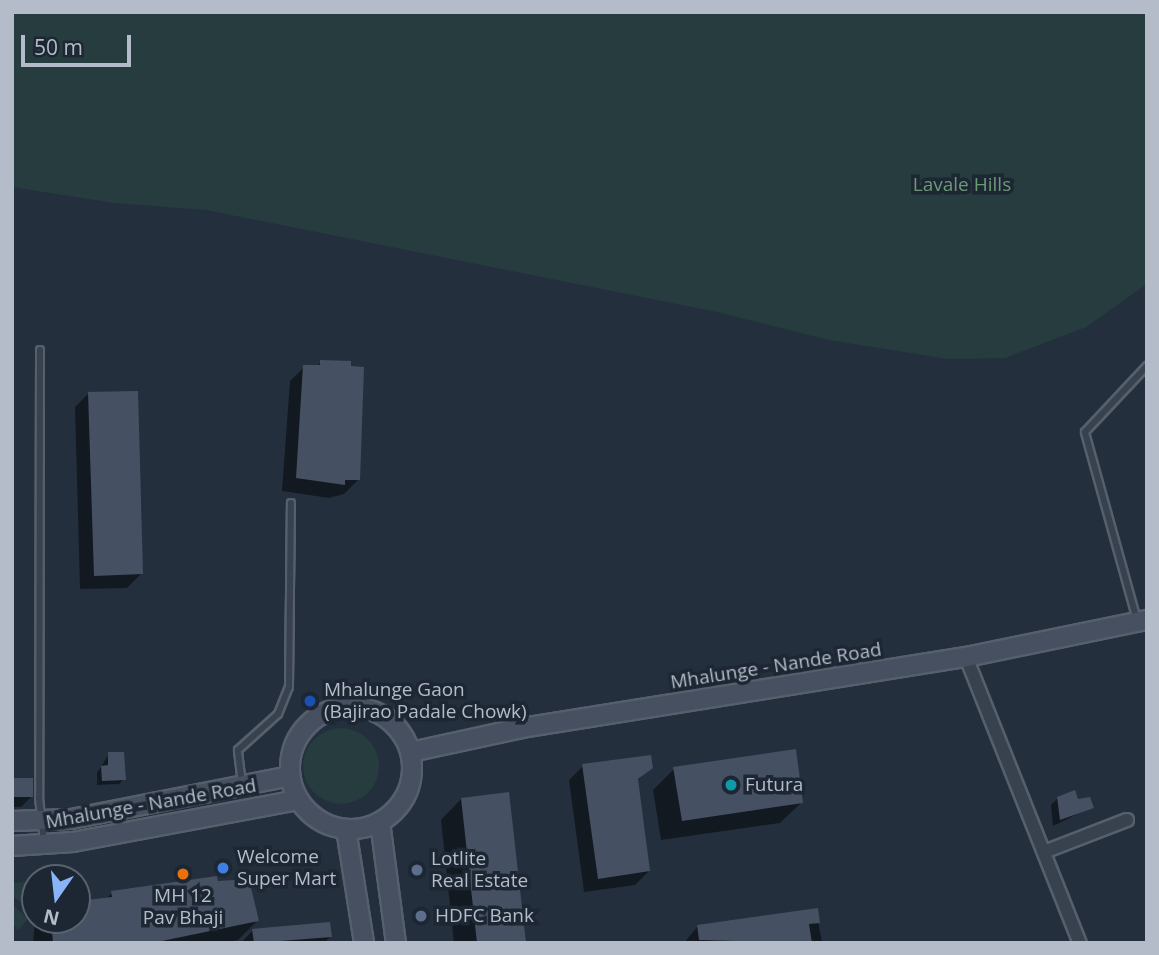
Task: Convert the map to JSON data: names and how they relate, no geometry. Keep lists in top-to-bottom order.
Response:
{
  "streets": {
    "main road": ["Mhalunge - Nande Road"]
  },
  "parks": ["Lavale Hills"],
  "places": [
    "Mhalunge Gaon (Bajirao Padale Chowk)",
    "Futura",
    "Welcome Super Mart",
    "Lotlite Real Estate",
    "MH 12 Pav Bhaji",
    "HDFC Bank"
  ],
  "scale_bar": "50 m",
  "north": "bottom"
}
